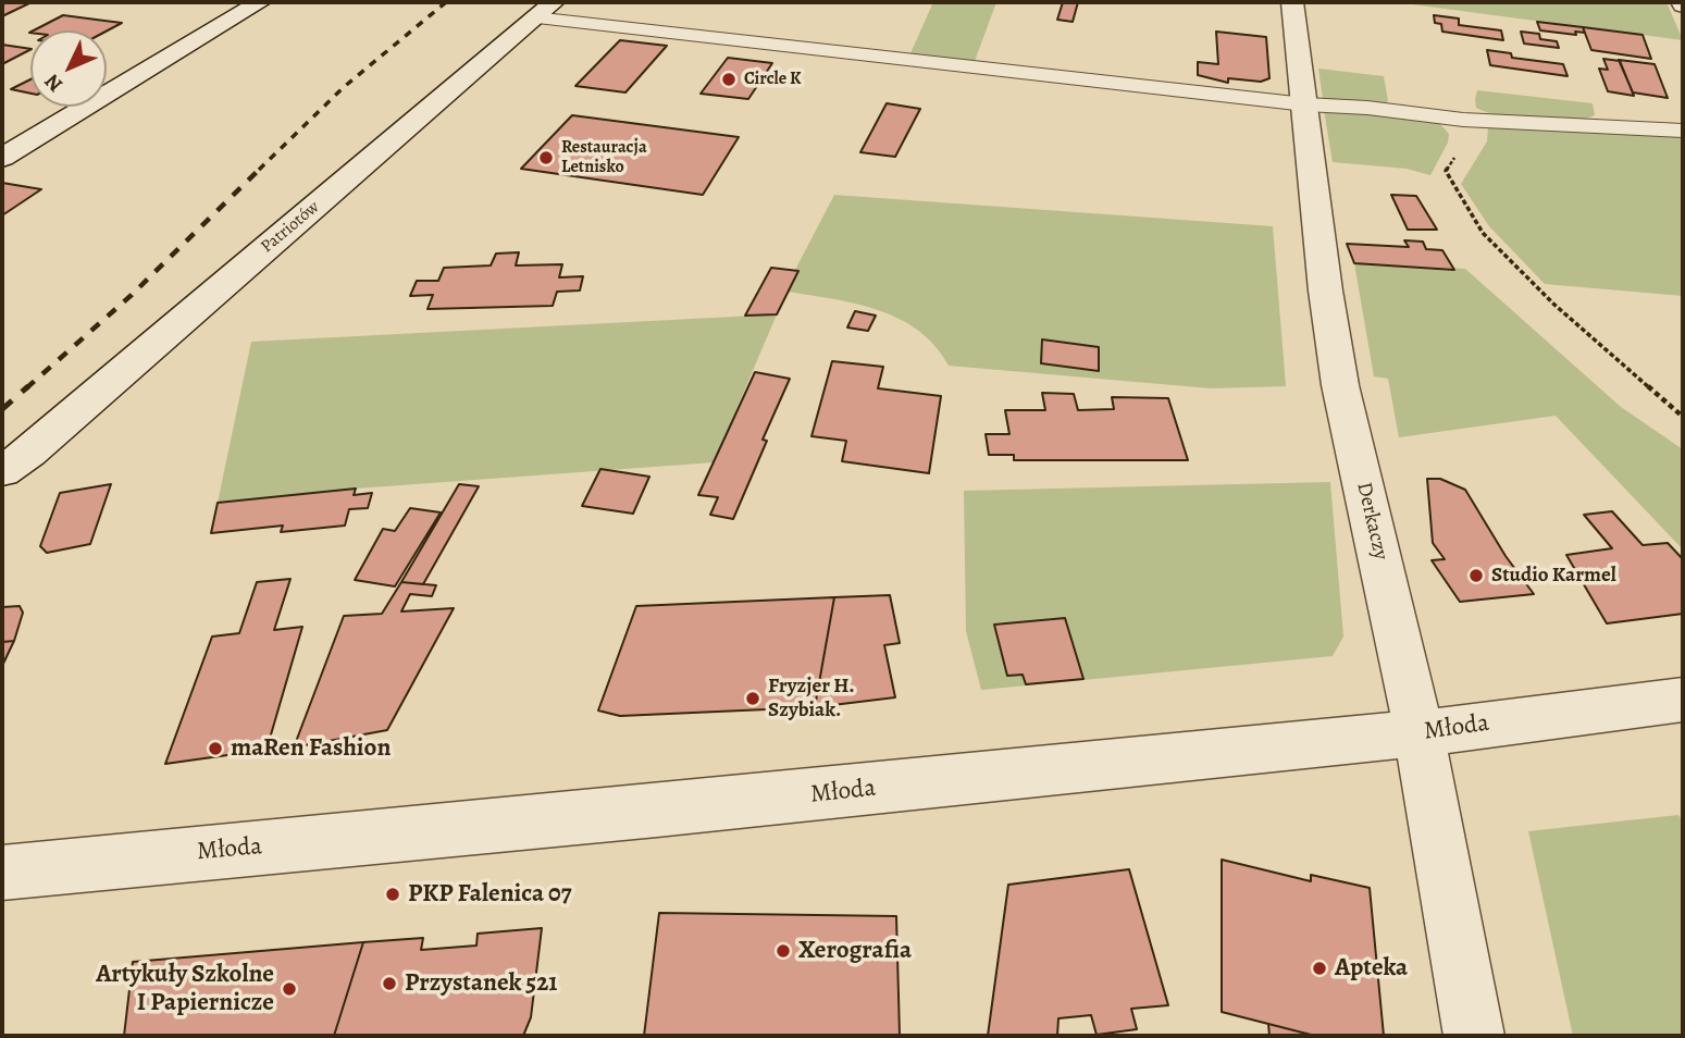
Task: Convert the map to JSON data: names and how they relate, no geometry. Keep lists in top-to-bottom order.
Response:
{
  "streets": {
    "street": ["Patriotów", "Derkaczy", "Młoda"]
  },
  "crossings": [
    ["Derkaczy", "Młoda"]
  ],
  "places": [
    "Circle K",
    "Restauracja Letnisko",
    "Studio Karmel",
    "Fryzjer H. Szybiak.",
    "maRen Fashion",
    "PKP Falenica 07",
    "Xerografia",
    "Apteka",
    "Przystanek 521",
    "Artykuły Szkolne I Papiernicze"
  ],
  "north": "bottom left"
}
